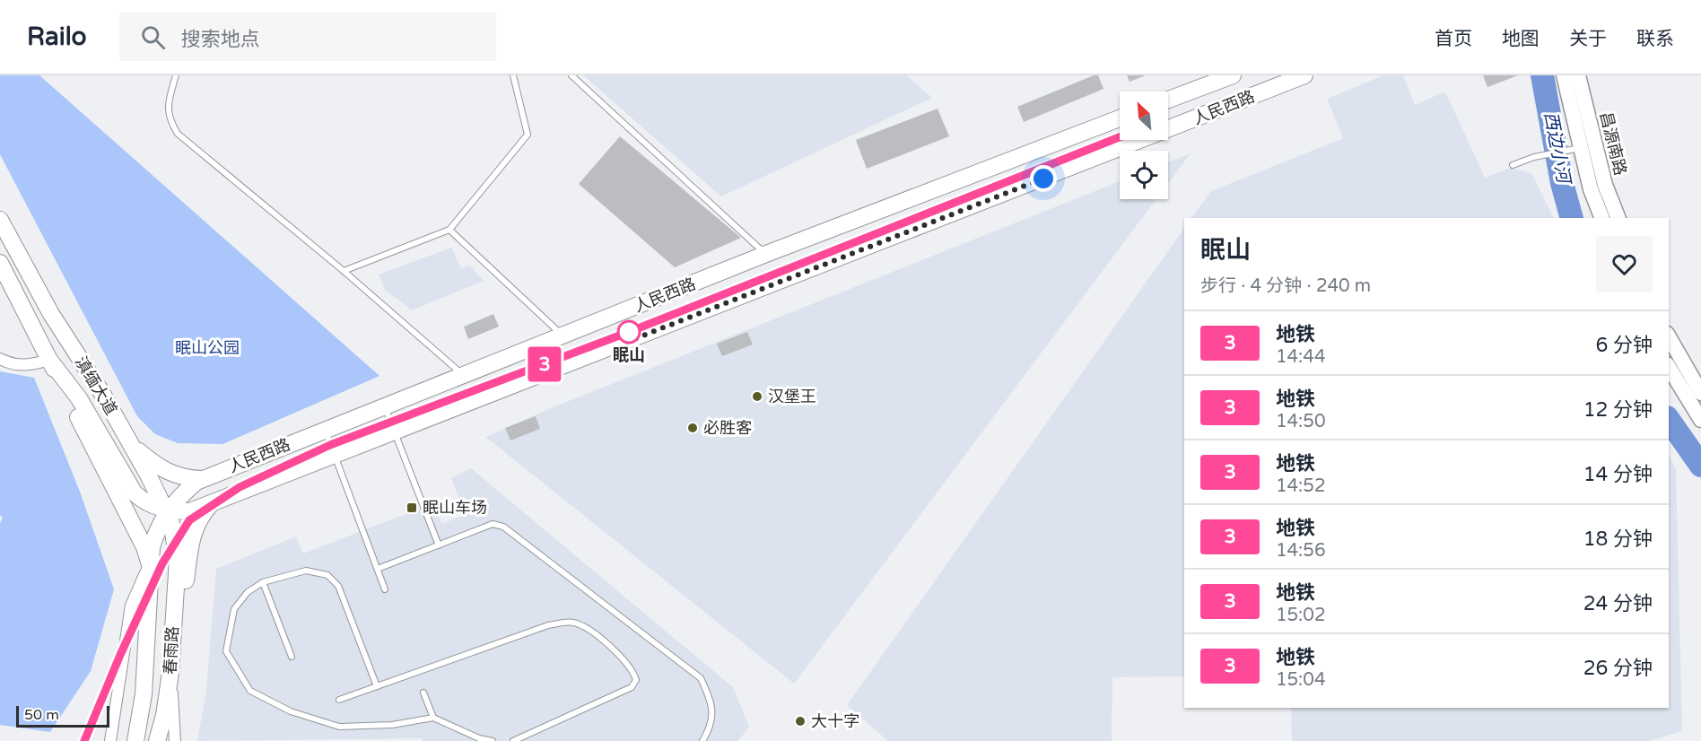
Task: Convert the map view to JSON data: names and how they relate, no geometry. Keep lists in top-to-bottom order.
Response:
{
  "streets": {
    "main road": [
      "人民西路",
      "昌源南路",
      "滇缅大道",
      "春雨路"
    ]
  },
  "crossings": [
    ["人民西路", "滇缅大道"],
    ["人民西路", "春雨路"],
    ["滇缅大道", "春雨路"]
  ],
  "water": ["西边小河"],
  "parks": ["眠山公园"],
  "places": {
    "other": [
      "眠山",
      "汉堡王",
      "必胜客",
      "大十字"
    ],
    "transit": ["眠山车场"]
  },
  "lines": ["metro line 3"],
  "scale_bar": "50 m",
  "north": "top left",
  "page": {
    "header": "Railo",
    "search": "搜索地点",
    "nav": [
      "首页",
      "地图",
      "关于",
      "联系"
    ],
    "on_map": "3",
    "heading": ["眠山", "步行 · 4 分钟 · 240 m"],
    "list": [
      {
        "mark": "3",
        "name": "地铁",
        "note": "14:44",
        "value": "6 分钟"
      },
      {
        "mark": "3",
        "name": "地铁",
        "note": "14:50",
        "value": "12 分钟"
      },
      {
        "mark": "3",
        "name": "地铁",
        "note": "14:52",
        "value": "14 分钟"
      },
      {
        "mark": "3",
        "name": "地铁",
        "note": "14:56",
        "value": "18 分钟"
      },
      {
        "mark": "3",
        "name": "地铁",
        "note": "15:02",
        "value": "24 分钟"
      },
      {
        "mark": "3",
        "name": "地铁",
        "note": "15:04",
        "value": "26 分钟"
      }
    ],
    "scale": "50 m"
  }
}
